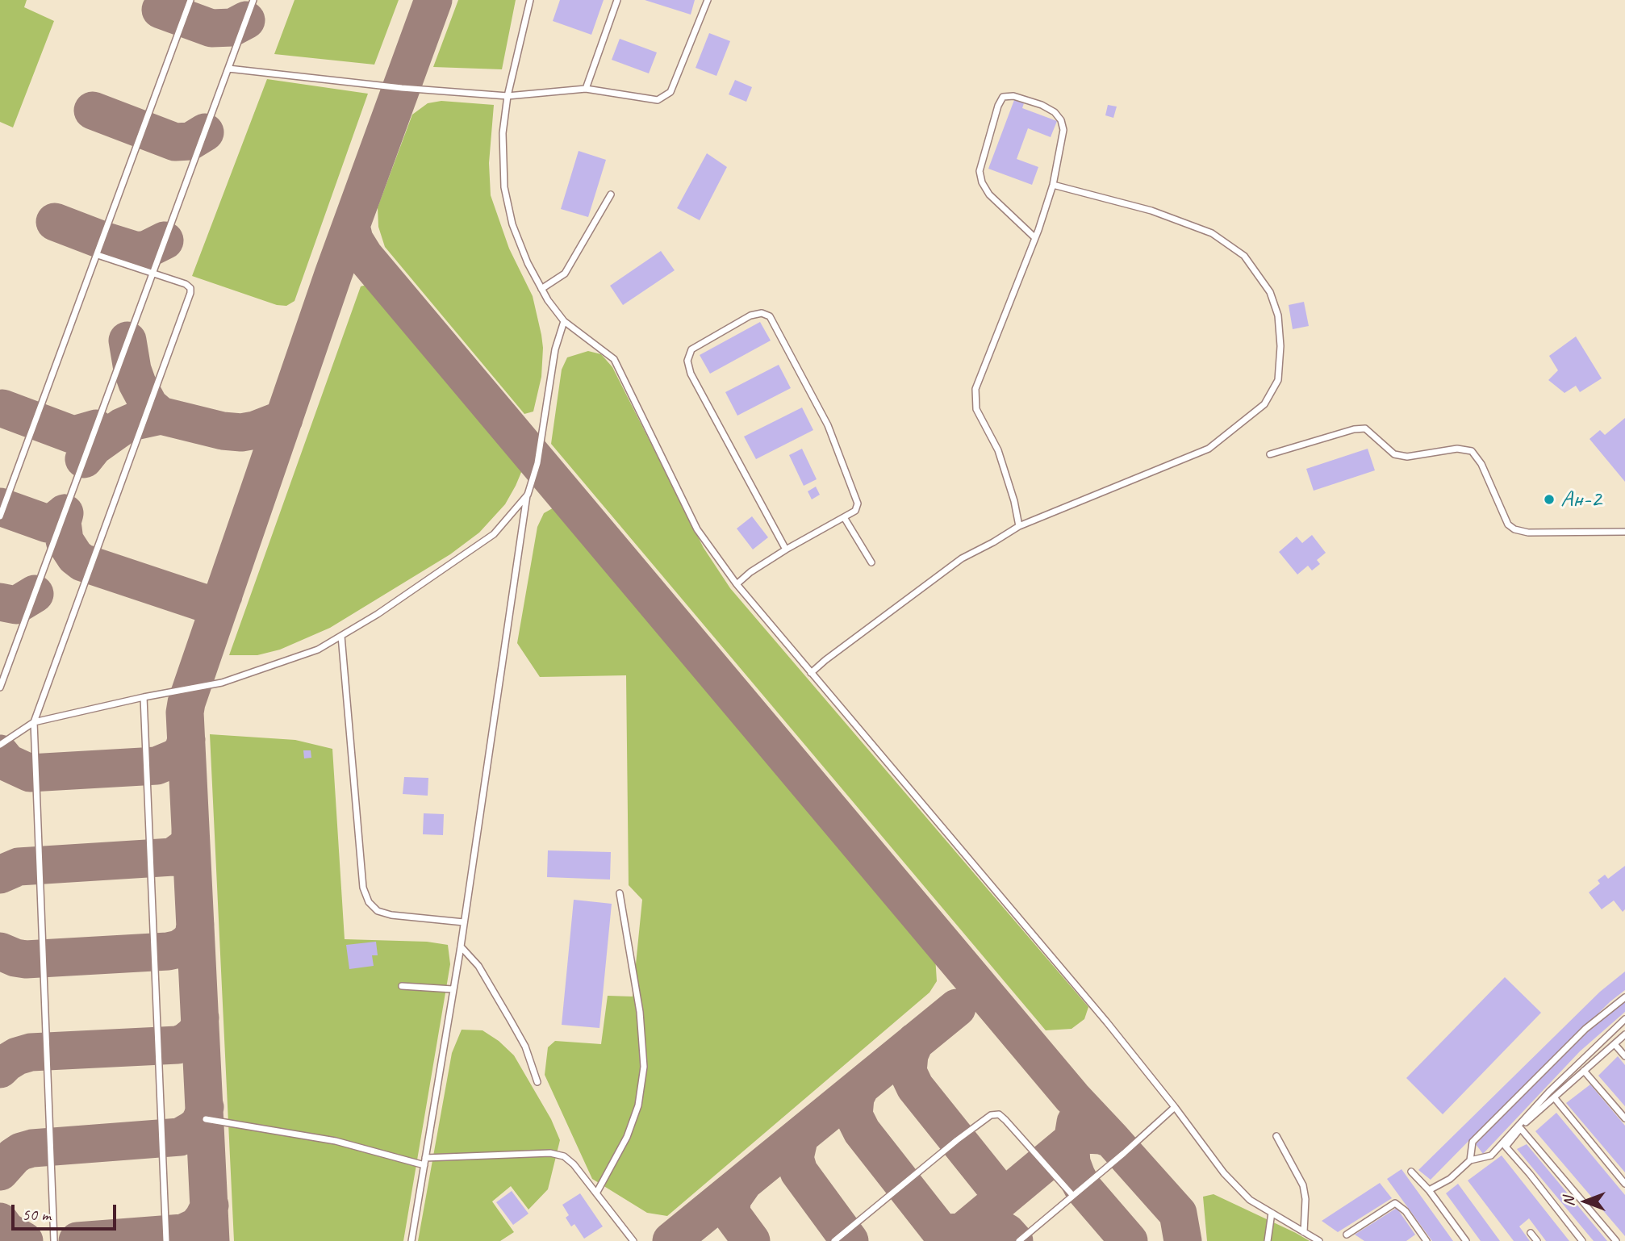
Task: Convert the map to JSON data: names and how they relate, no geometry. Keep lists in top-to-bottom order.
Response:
{
  "places": ["Ан-2"],
  "scale_bar": "50 m",
  "north": "left"
}
